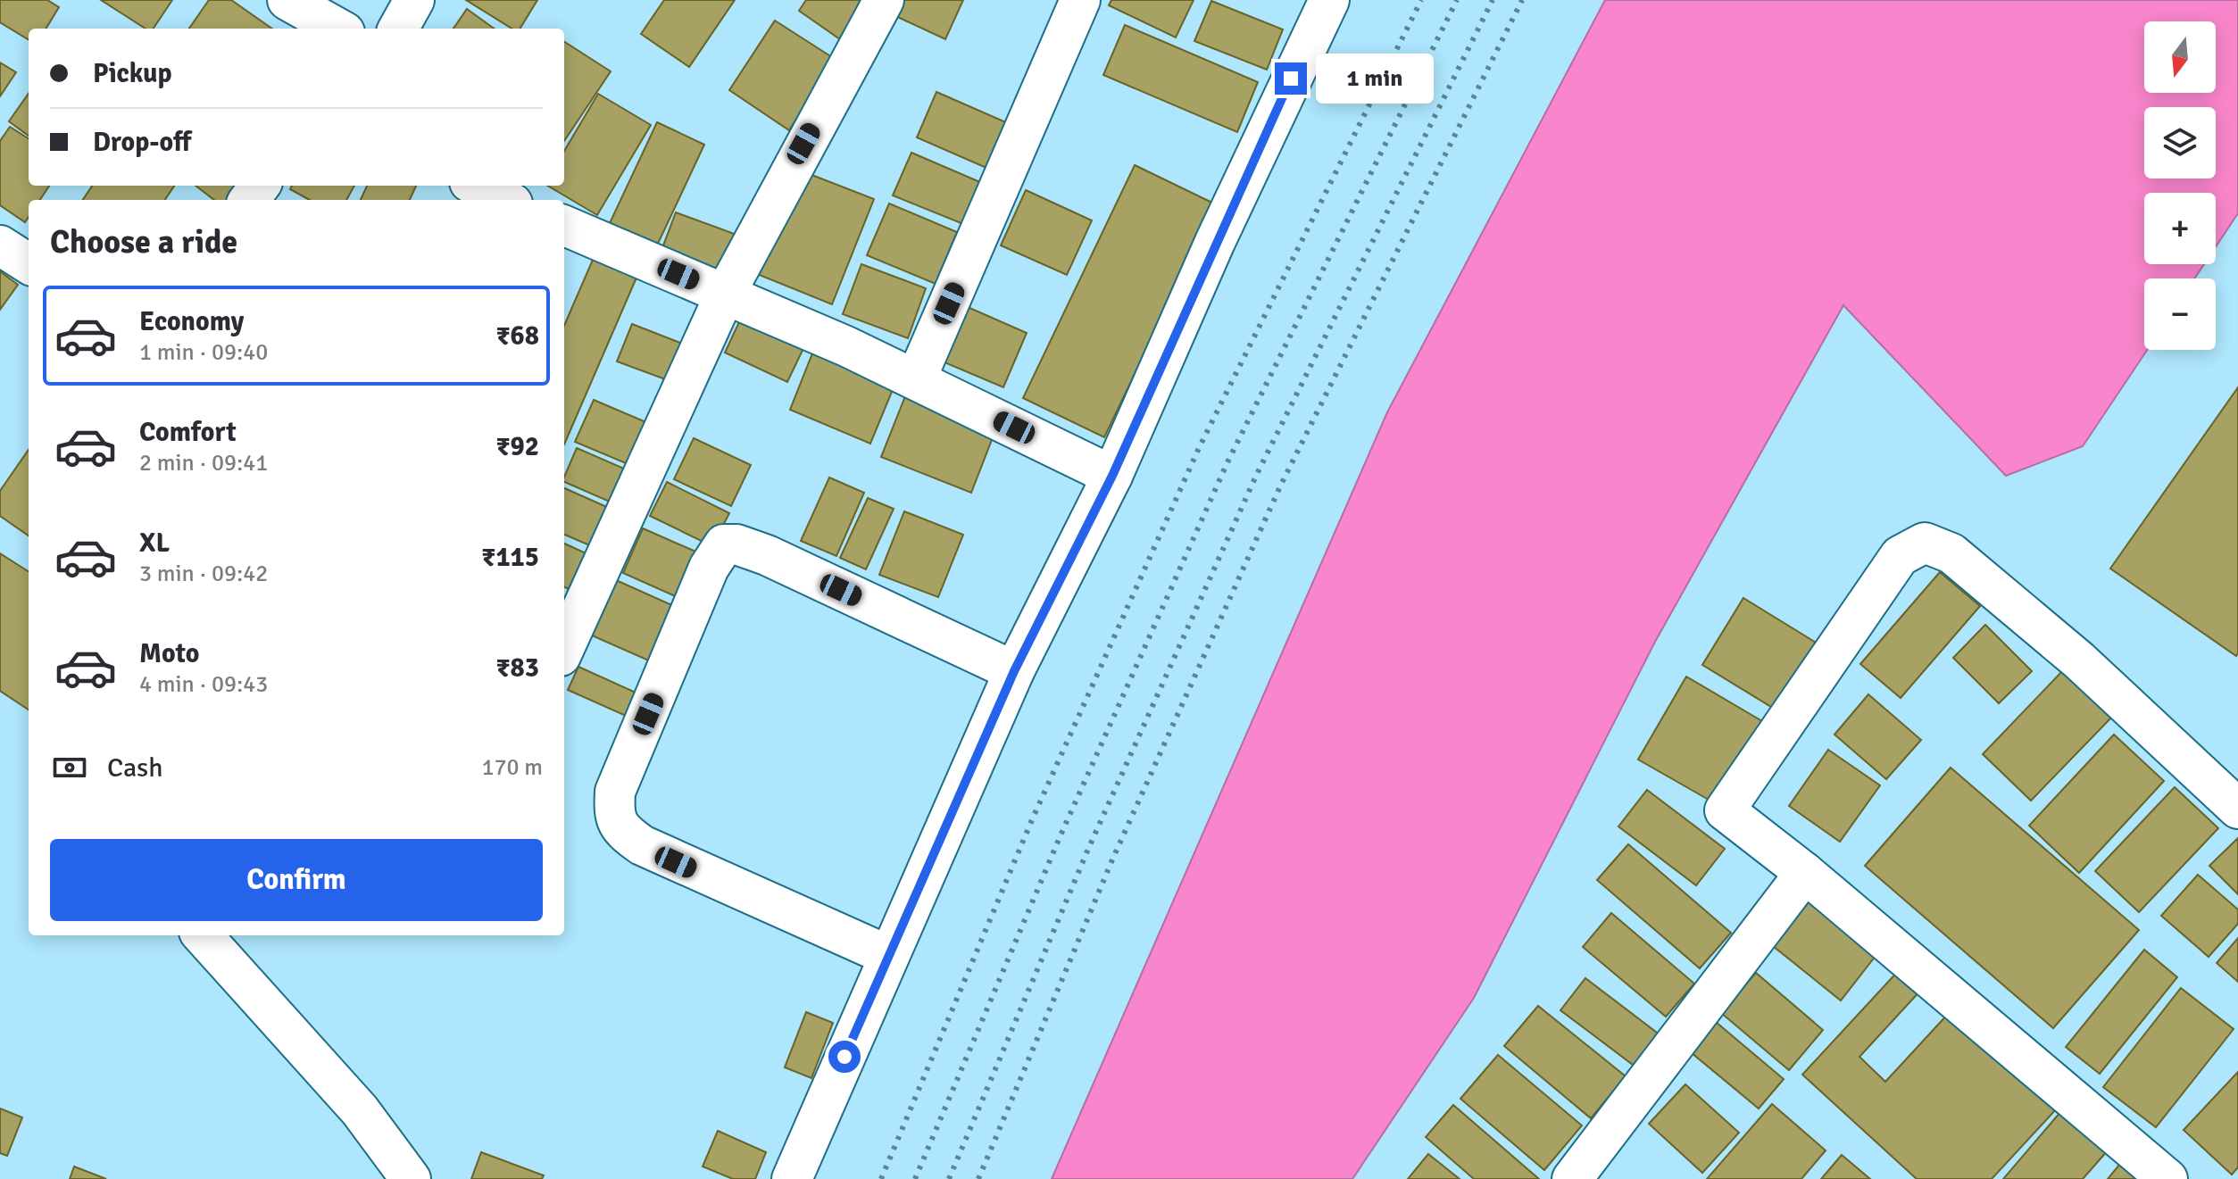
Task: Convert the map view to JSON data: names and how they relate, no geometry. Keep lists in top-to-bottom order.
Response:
{
  "north": "bottom",
  "page": {
    "map_buttons": ["+", "−"],
    "banner": ["Pickup", "Drop-off"],
    "bubble": "1 min",
    "heading": "Choose a ride",
    "list": [
      {
        "name": "Economy",
        "note": "1 min · 09:40",
        "value": "₹68"
      },
      {
        "name": "Comfort",
        "note": "2 min · 09:41",
        "value": "₹92"
      },
      {
        "name": "XL",
        "note": "3 min · 09:42",
        "value": "₹115"
      },
      {
        "name": "Moto",
        "note": "4 min · 09:43",
        "value": "₹83"
      }
    ],
    "pay": ["Cash", "170 m"],
    "buttons": "Confirm"
  }
}
